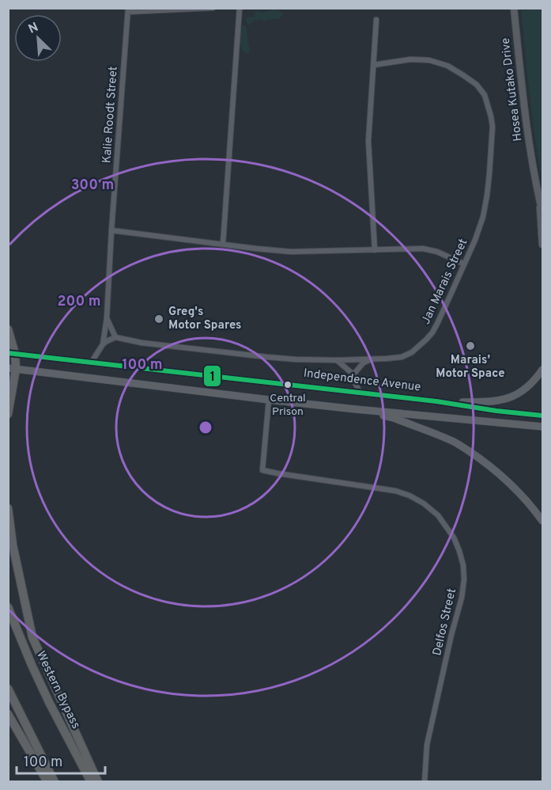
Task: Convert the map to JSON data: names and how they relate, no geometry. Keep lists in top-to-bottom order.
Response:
{
  "streets": {
    "highway": ["Western Bypass"],
    "main road": ["Hosea Kutako Drive", "Independence Avenue"],
    "street": ["Kalie Roodt Street", "Jan Marais Street", "Delfos Street"]
  },
  "crossings": [
    ["Kalie Roodt Street", "Independence Avenue"]
  ],
  "places": ["Greg's Motor Spares", "Marais' Motor Space", "Central Prison"],
  "lines": ["transit line 1"],
  "scale_bar": "100 m",
  "north": "top left",
  "rings": ["300 m", "200 m", "100 m"]
}
